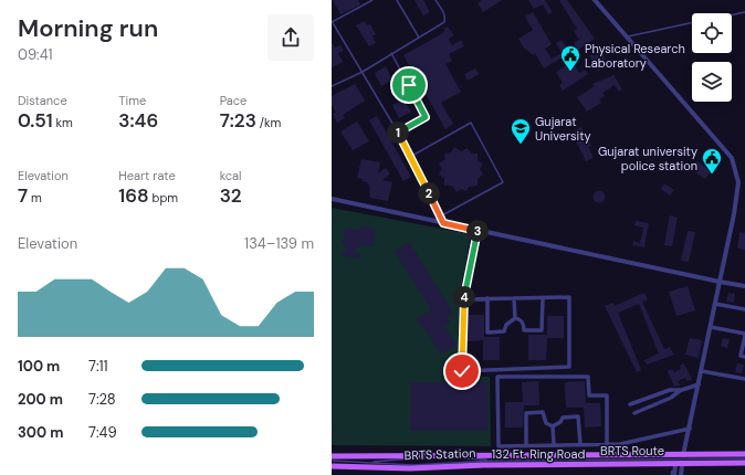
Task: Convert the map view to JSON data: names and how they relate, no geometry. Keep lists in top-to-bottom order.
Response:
{
  "streets": {
    "main road": ["132 Ft. Ring Road"],
    "lane": ["BRTS Route", "BRTS Station"]
  },
  "crossings": [
    ["BRTS Route", "BRTS Station"]
  ],
  "places": {
    "public building": ["Physical Research Laboratory", "Gujarat university police station"],
    "school or university": ["Gujarat University"]
  },
  "page": {
    "heading": ["Morning run", "09:41"],
    "stats": [
      ["Distance", "0.51 km"],
      ["Time", "3:46"],
      ["Pace", "7:23 /km"],
      ["Elevation", "7 m"],
      ["Heart rate", "168 bpm"],
      ["kcal", "32"]
    ],
    "pins": [
      "1",
      "2",
      "3",
      "4"
    ],
    "chart": ["Elevation", "134–139 m"],
    "list": [
      {
        "name": "100 m",
        "note": "7:11"
      },
      {
        "name": "200 m",
        "note": "7:28"
      },
      {
        "name": "300 m",
        "note": "7:49"
      }
    ]
  }
}
